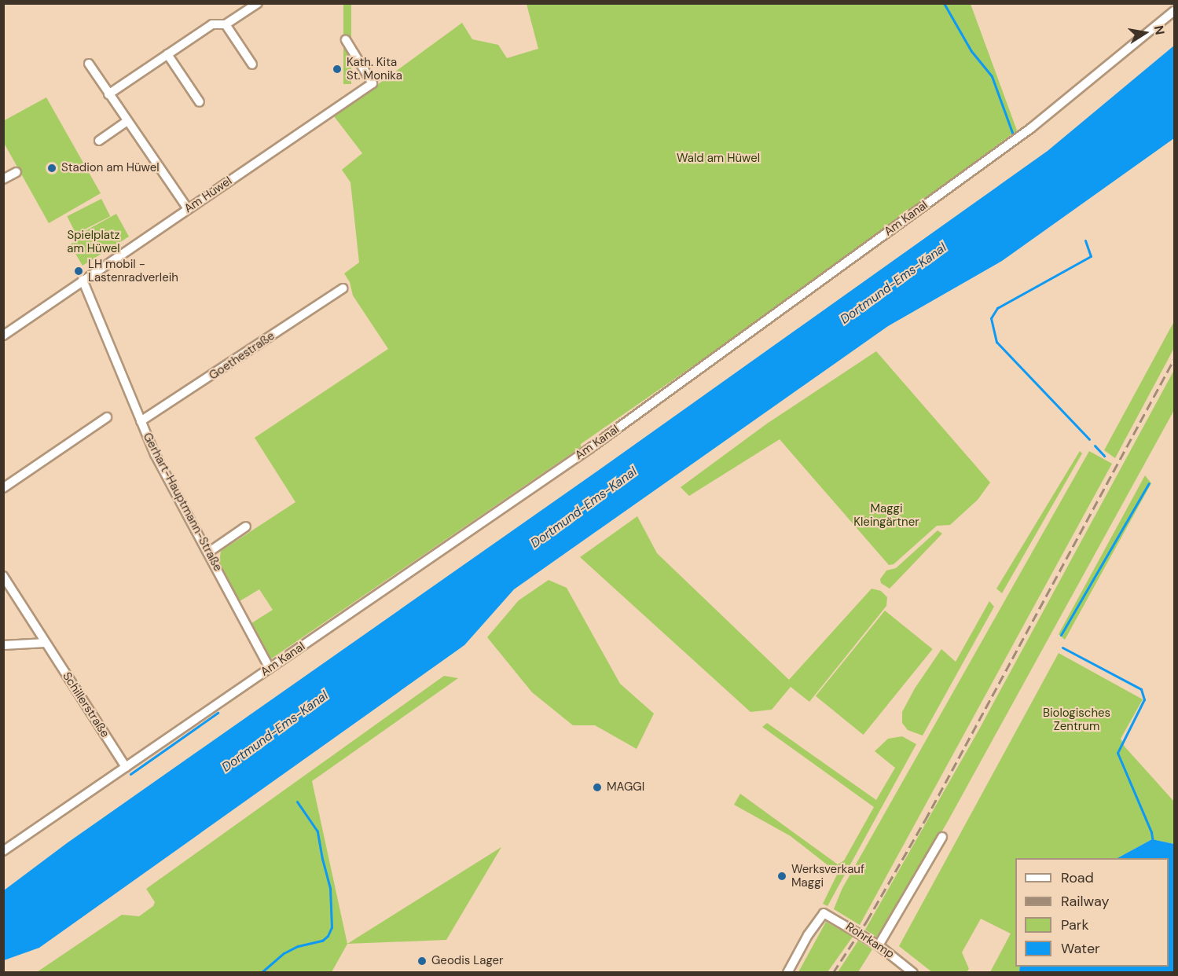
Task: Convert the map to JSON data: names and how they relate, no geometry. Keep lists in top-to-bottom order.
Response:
{
  "streets": {
    "street": [
      "Am Hüwel",
      "Am Kanal",
      "Goethestraße",
      "Gerhart-Hauptmann-Straße",
      "Schillerstraße",
      "Rohrkamp"
    ]
  },
  "crossings": [
    ["Am Hüwel", "Gerhart-Hauptmann-Straße"],
    ["Am Kanal", "Gerhart-Hauptmann-Straße"],
    ["Am Kanal", "Schillerstraße"],
    ["Goethestraße", "Gerhart-Hauptmann-Straße"]
  ],
  "water": ["Dortmund-Ems-Kanal"],
  "parks": [
    "Wald am Hüwel",
    "Spielplatz am Hüwel",
    "Maggi Kleingärtner",
    "Biologisches Zentrum"
  ],
  "places": [
    "Kath. Kita St. Monika",
    "Stadion am Hüwel",
    "LH mobil - Lastenradverleih",
    "MAGGI",
    "Werksverkauf Maggi",
    "Geodis Lager"
  ],
  "legend": [
    "Road",
    "Railway",
    "Park",
    "Water"
  ],
  "north": "right"
}
